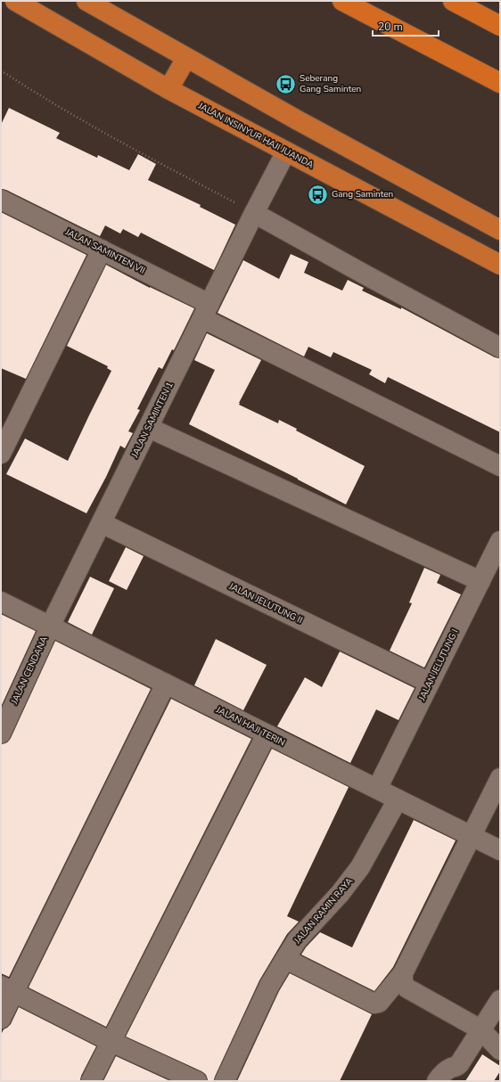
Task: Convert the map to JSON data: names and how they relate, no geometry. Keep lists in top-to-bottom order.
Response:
{
  "streets": {
    "highway": ["JALAN INSINYUR HAJI JUANDA"],
    "street": [
      "JALAN SAMINTEN VII",
      "JALAN SAMINTEN 1",
      "JALAN JELUTUNG II",
      "JALAN JELUTUNG I",
      "JALAN CENDANA",
      "JALAN HAJI TERIN",
      "JALAN RAMIN RAYA"
    ]
  },
  "crossings": [
    ["JALAN INSINYUR HAJI JUANDA", "JALAN SAMINTEN 1"],
    ["JALAN SAMINTEN VII", "JALAN SAMINTEN 1"],
    ["JALAN SAMINTEN 1", "JALAN JELUTUNG II"],
    ["JALAN SAMINTEN 1", "JALAN CENDANA"],
    ["JALAN SAMINTEN 1", "JALAN HAJI TERIN"],
    ["JALAN JELUTUNG II", "JALAN JELUTUNG I"],
    ["JALAN JELUTUNG I", "JALAN HAJI TERIN"],
    ["JALAN CENDANA", "JALAN HAJI TERIN"],
    ["JALAN HAJI TERIN", "JALAN RAMIN RAYA"]
  ],
  "places": {
    "bus stop": ["Seberang Gang Saminten", "Gang Saminten"]
  },
  "scale_bar": "20 m"
}
